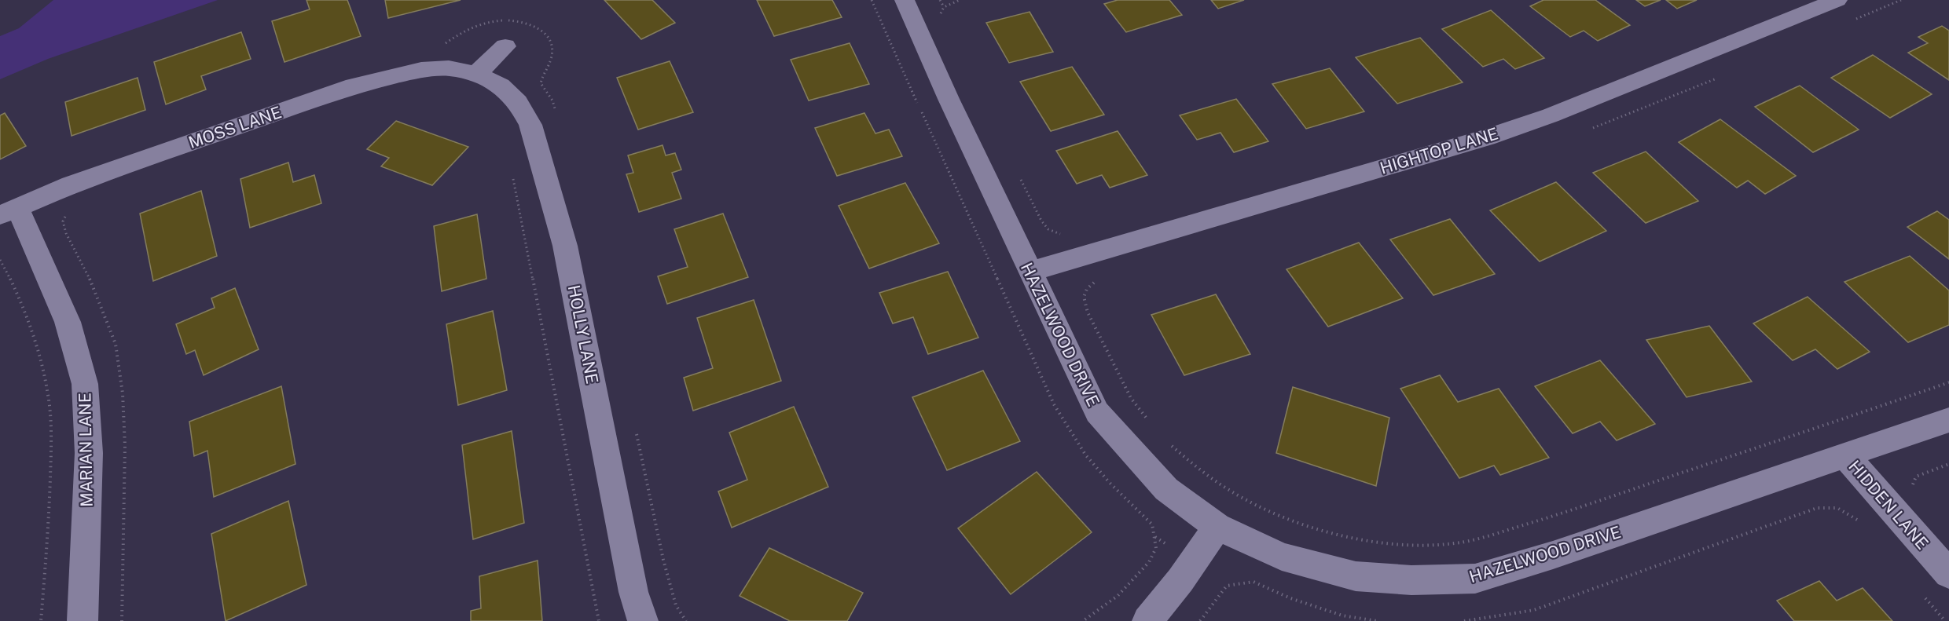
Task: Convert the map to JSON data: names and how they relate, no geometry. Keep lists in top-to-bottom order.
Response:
{
  "streets": {
    "street": [
      "MOSS LANE",
      "HIGHTOP LANE",
      "HOLLY LANE",
      "HAZELWOOD DRIVE",
      "MARIAN LANE",
      "HIDDEN LANE"
    ]
  },
  "crossings": [
    ["MOSS LANE", "HOLLY LANE"],
    ["MOSS LANE", "MARIAN LANE"],
    ["HIGHTOP LANE", "HAZELWOOD DRIVE"],
    ["HAZELWOOD DRIVE", "HIDDEN LANE"]
  ]
}
